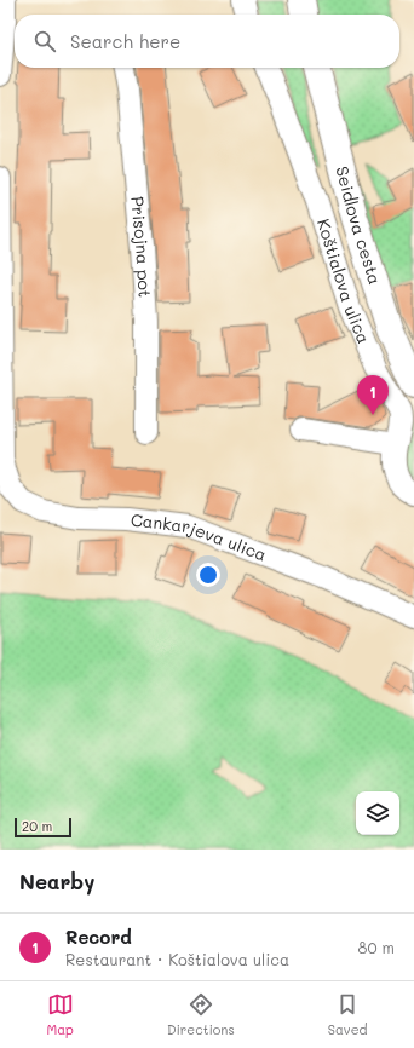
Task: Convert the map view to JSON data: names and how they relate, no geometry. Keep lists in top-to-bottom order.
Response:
{
  "streets": {
    "street": [
      "Seidlova cesta",
      "Prisojna pot",
      "Koštialova ulica",
      "Cankarjeva ulica"
    ]
  },
  "scale_bar": "20 m",
  "page": {
    "search": "Search here",
    "pins": "1",
    "scale": "20 m",
    "heading": "Nearby",
    "list": [
      {
        "mark": "1",
        "name": "Record",
        "note": "Restaurant · Koštialova ulica",
        "value": "80 m"
      }
    ],
    "nav": ["Map", "Directions", "Saved"]
  }
}
